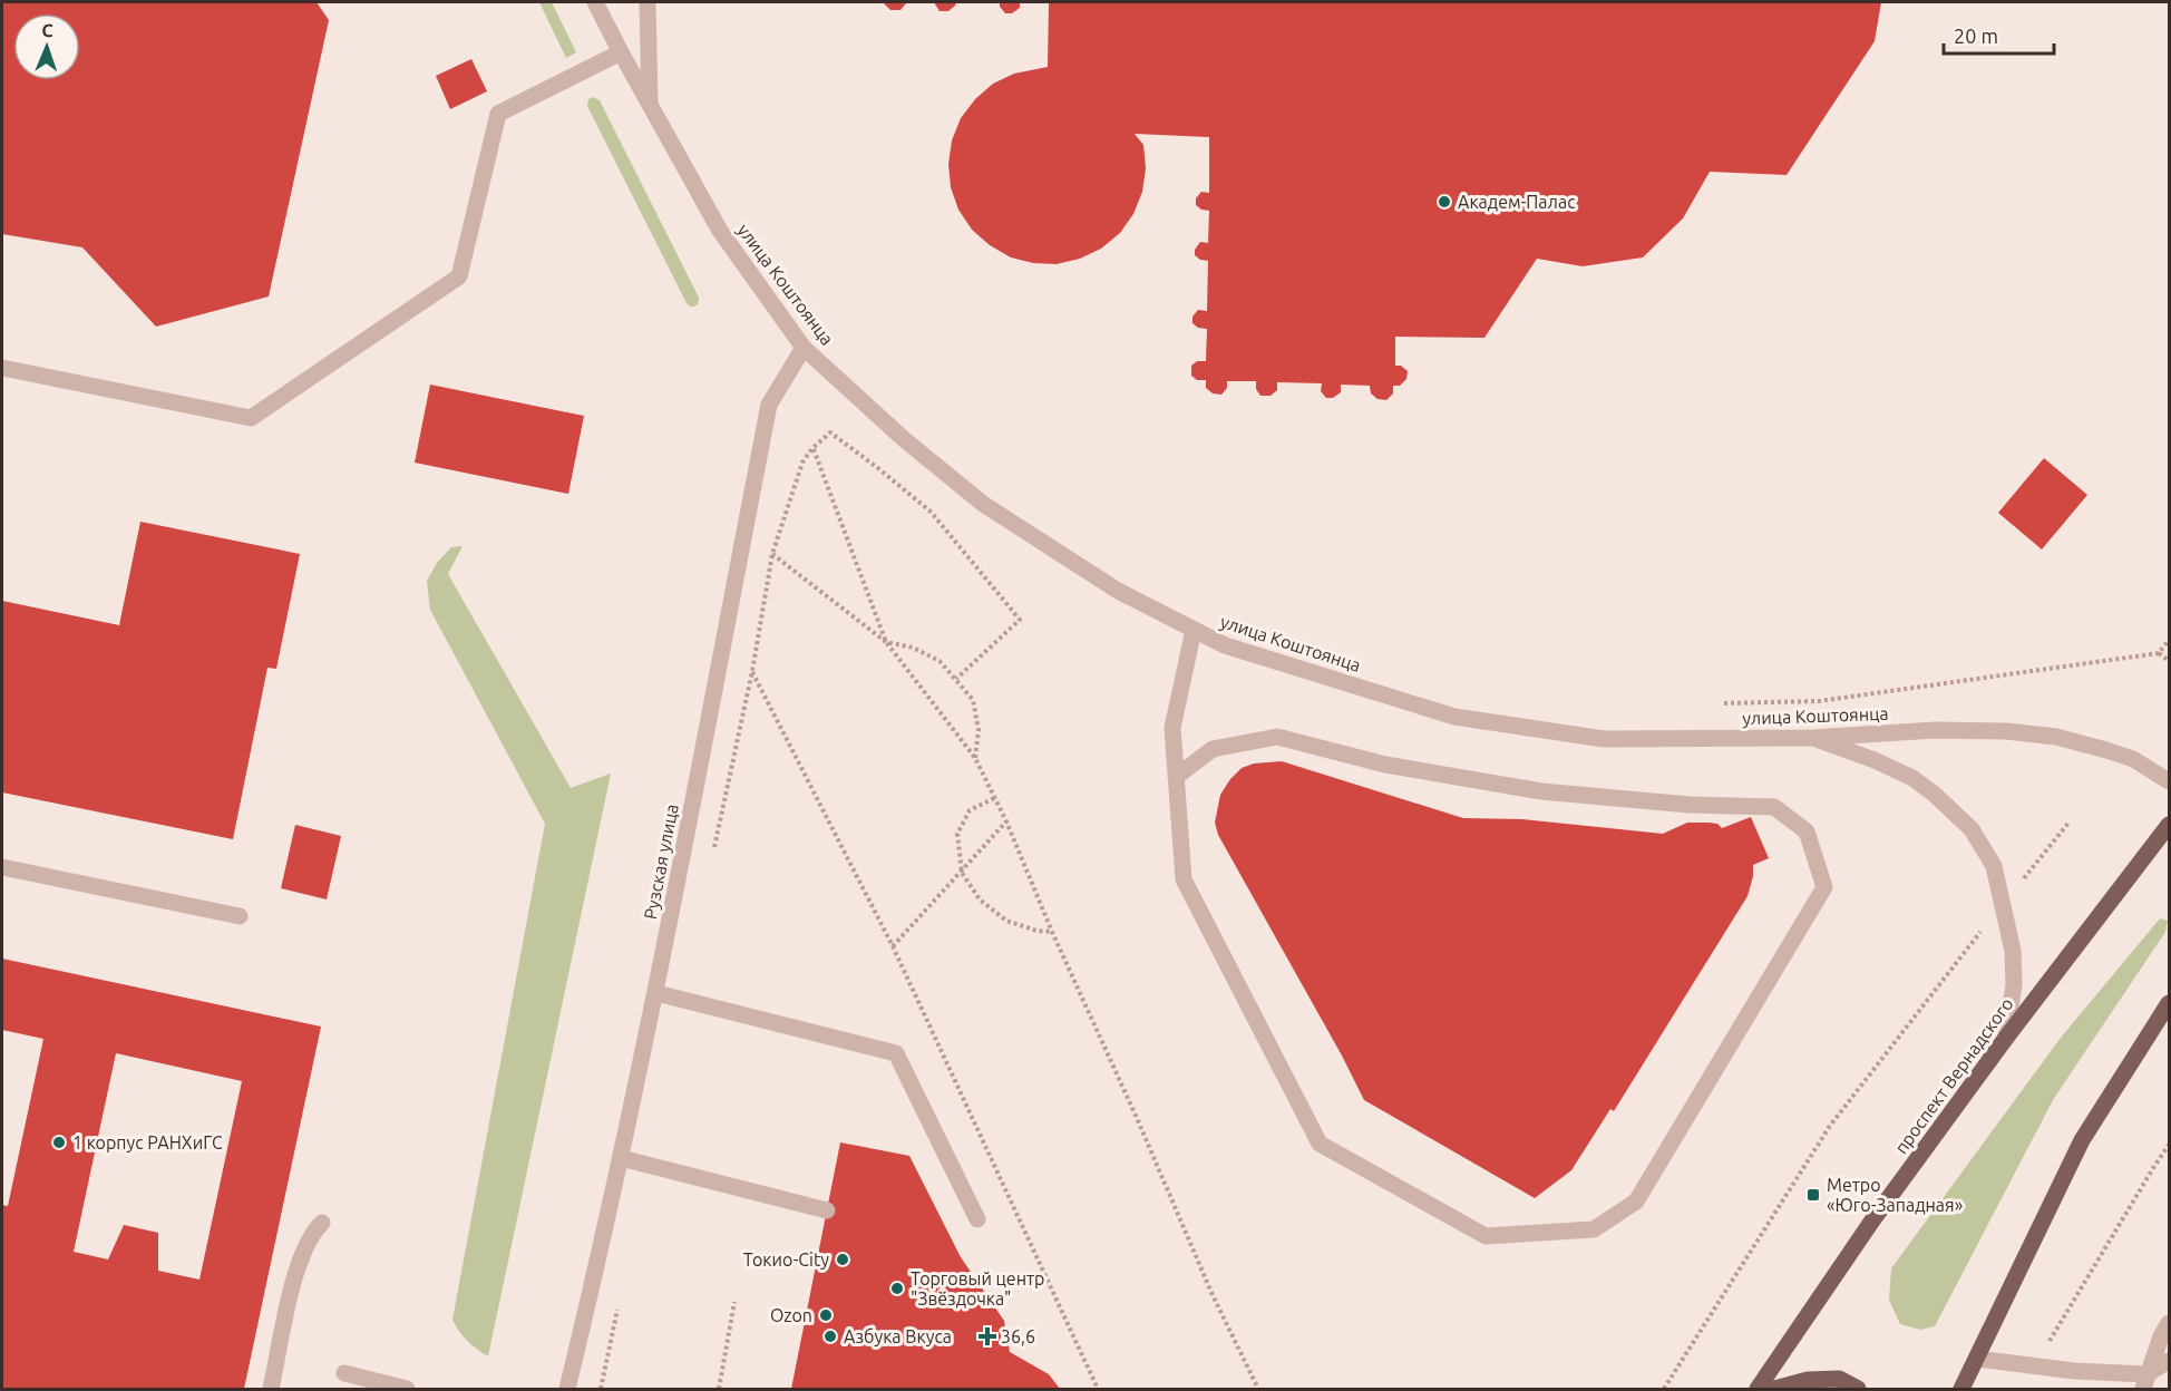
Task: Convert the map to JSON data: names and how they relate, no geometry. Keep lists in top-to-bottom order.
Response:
{
  "streets": {
    "main road": ["проспект Вернадского"],
    "street": ["улица Коштоянца", "Рузская улица"]
  },
  "crossings": [
    ["улица Коштоянца", "Рузская улица"]
  ],
  "places": {
    "other": [
      "Академ-Палас",
      "1 корпус РАНХиГС",
      "Токио-City",
      "Торговый центр \"Звёздочка\"",
      "Ozon",
      "Азбука Вкуса"
    ],
    "transit": ["Метро «Юго-Западная»"],
    "health": ["36,6"]
  },
  "scale_bar": "20 m",
  "north": "top"
}
